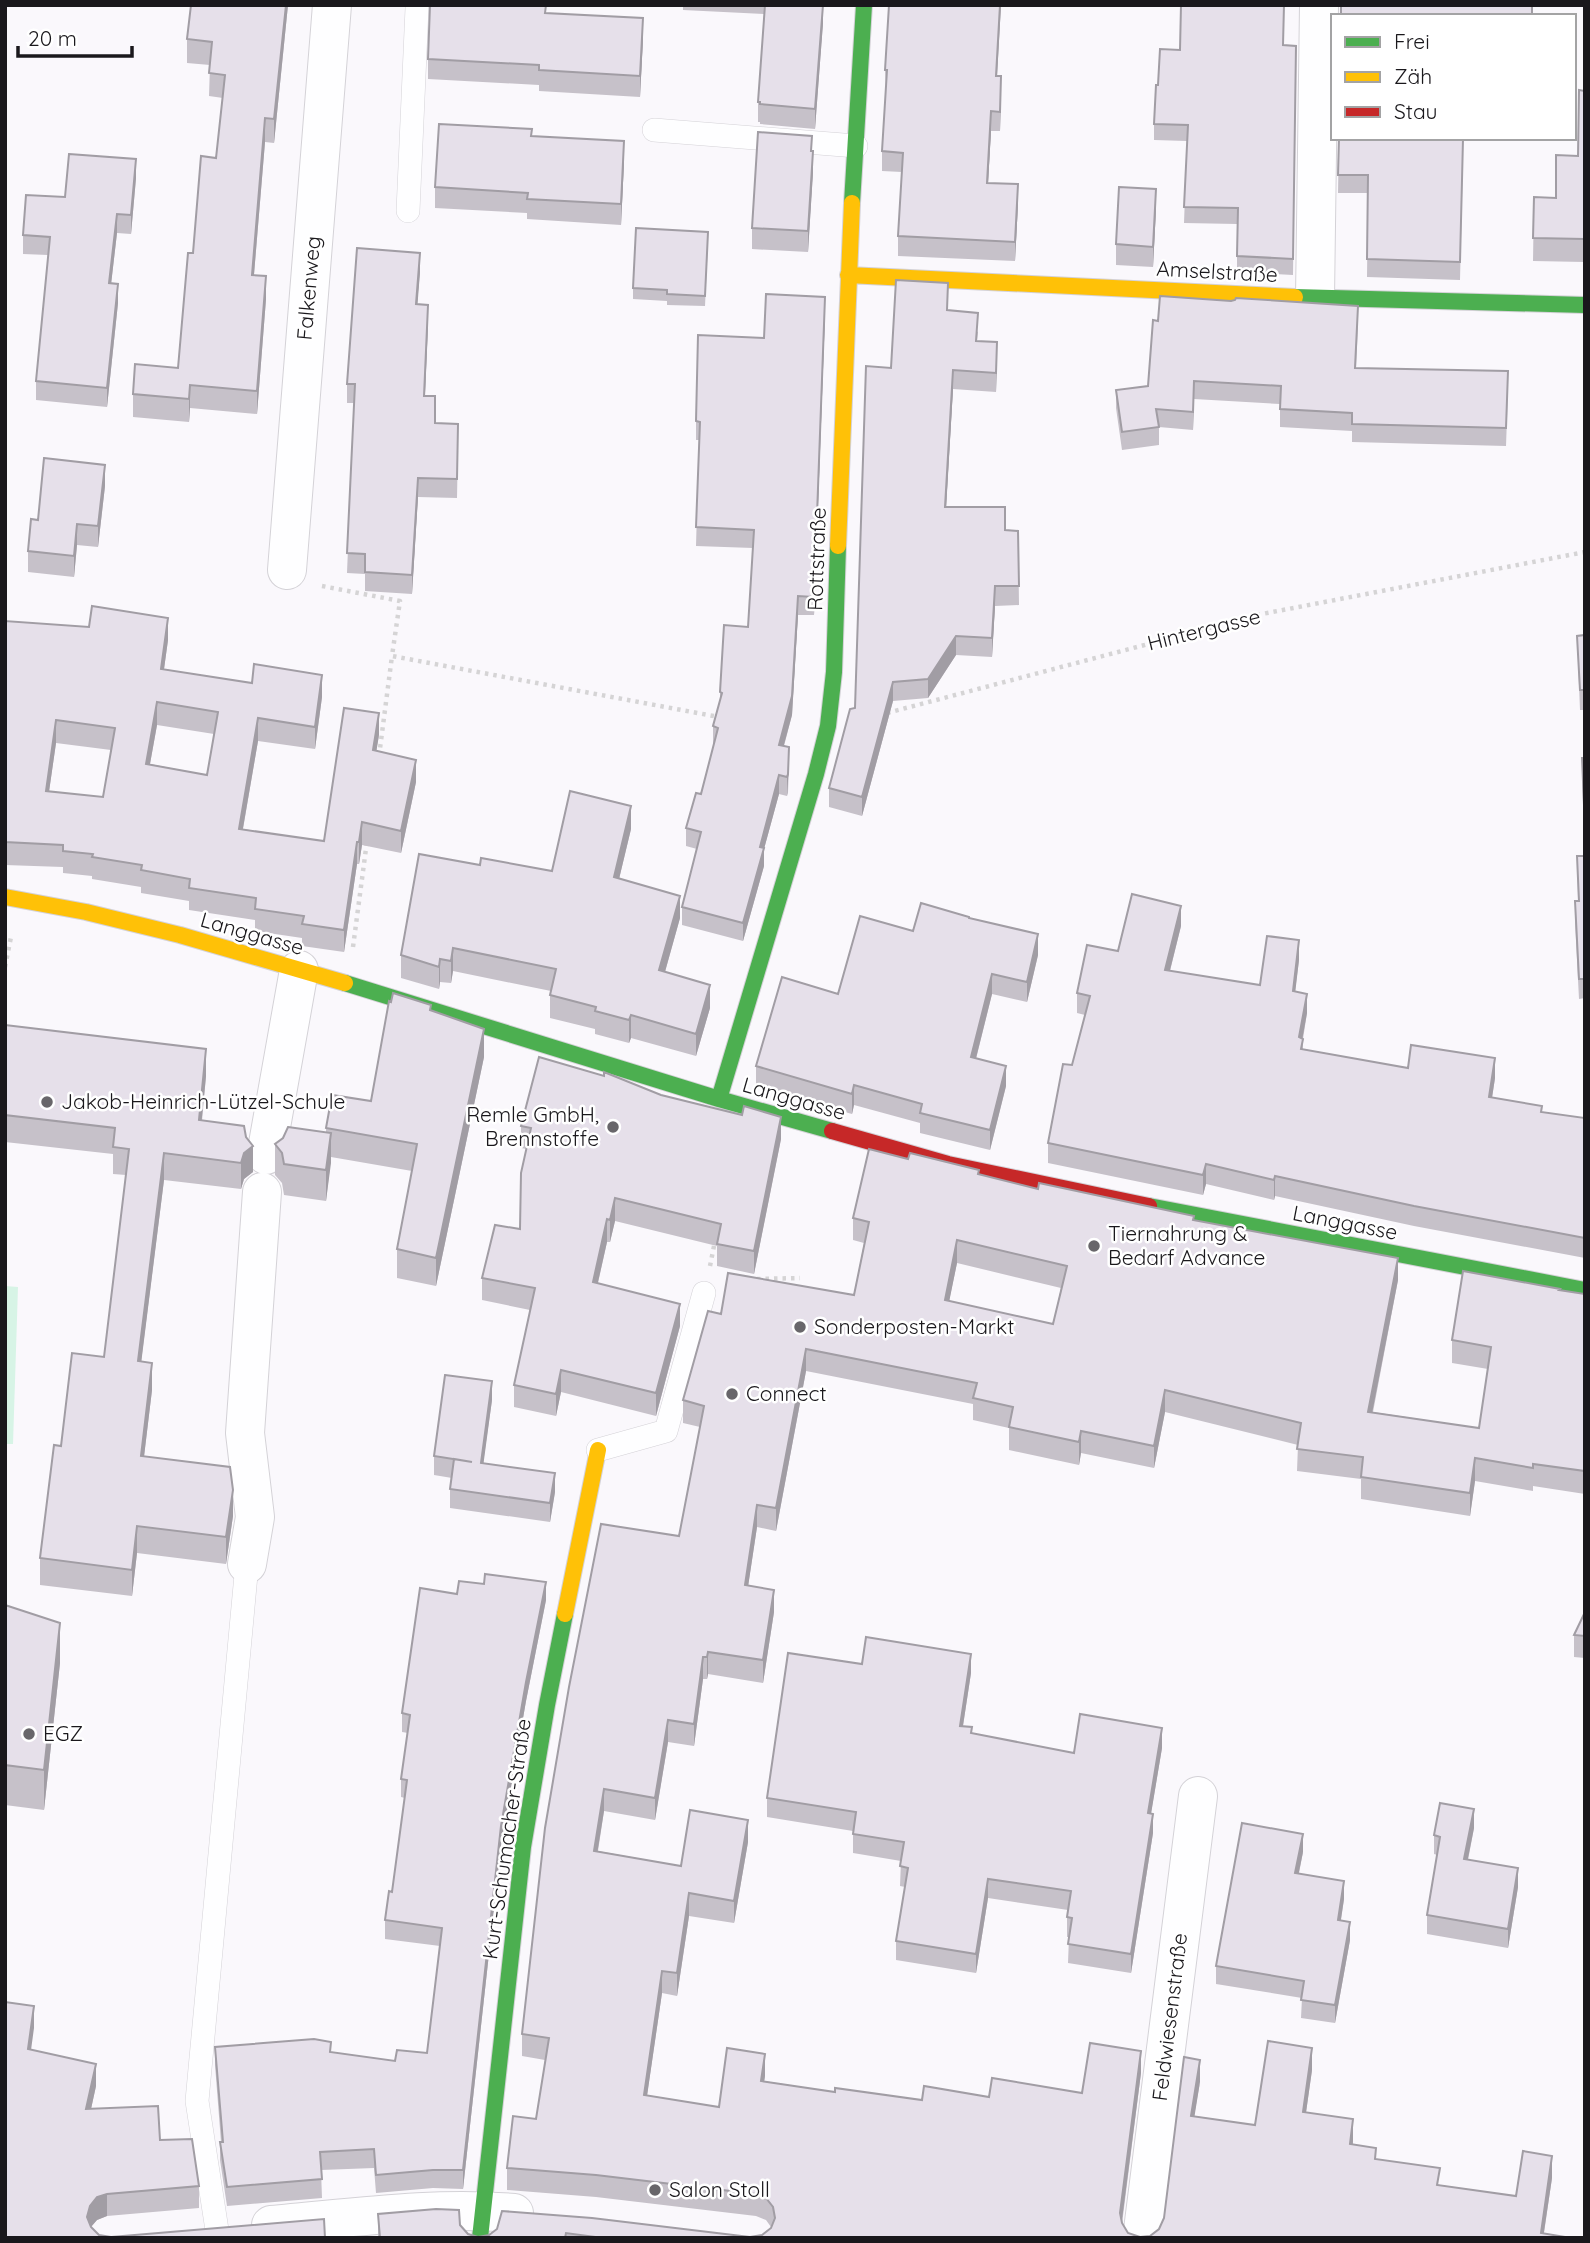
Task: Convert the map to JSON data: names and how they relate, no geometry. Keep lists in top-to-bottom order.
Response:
{
  "streets": {
    "street": [
      "Amselstraße",
      "Falkenweg",
      "Rottstraße",
      "Langgasse",
      "Kurt-Schumacher-Straße",
      "Feldwiesenstraße"
    ],
    "path": ["Hintergasse"]
  },
  "crossings": [
    ["Amselstraße", "Rottstraße"],
    ["Rottstraße", "Langgasse"]
  ],
  "places": [
    "Jakob-Heinrich-Lützel-Schule",
    "Remle GmbH, Brennstoffe",
    "Tiernahrung & Bedarf Advance",
    "Sonderposten-Markt",
    "Connect",
    "EGZ",
    "Salon Stoll"
  ],
  "legend": ["Frei", "Zäh", "Stau"],
  "scale_bar": "20 m"
}
